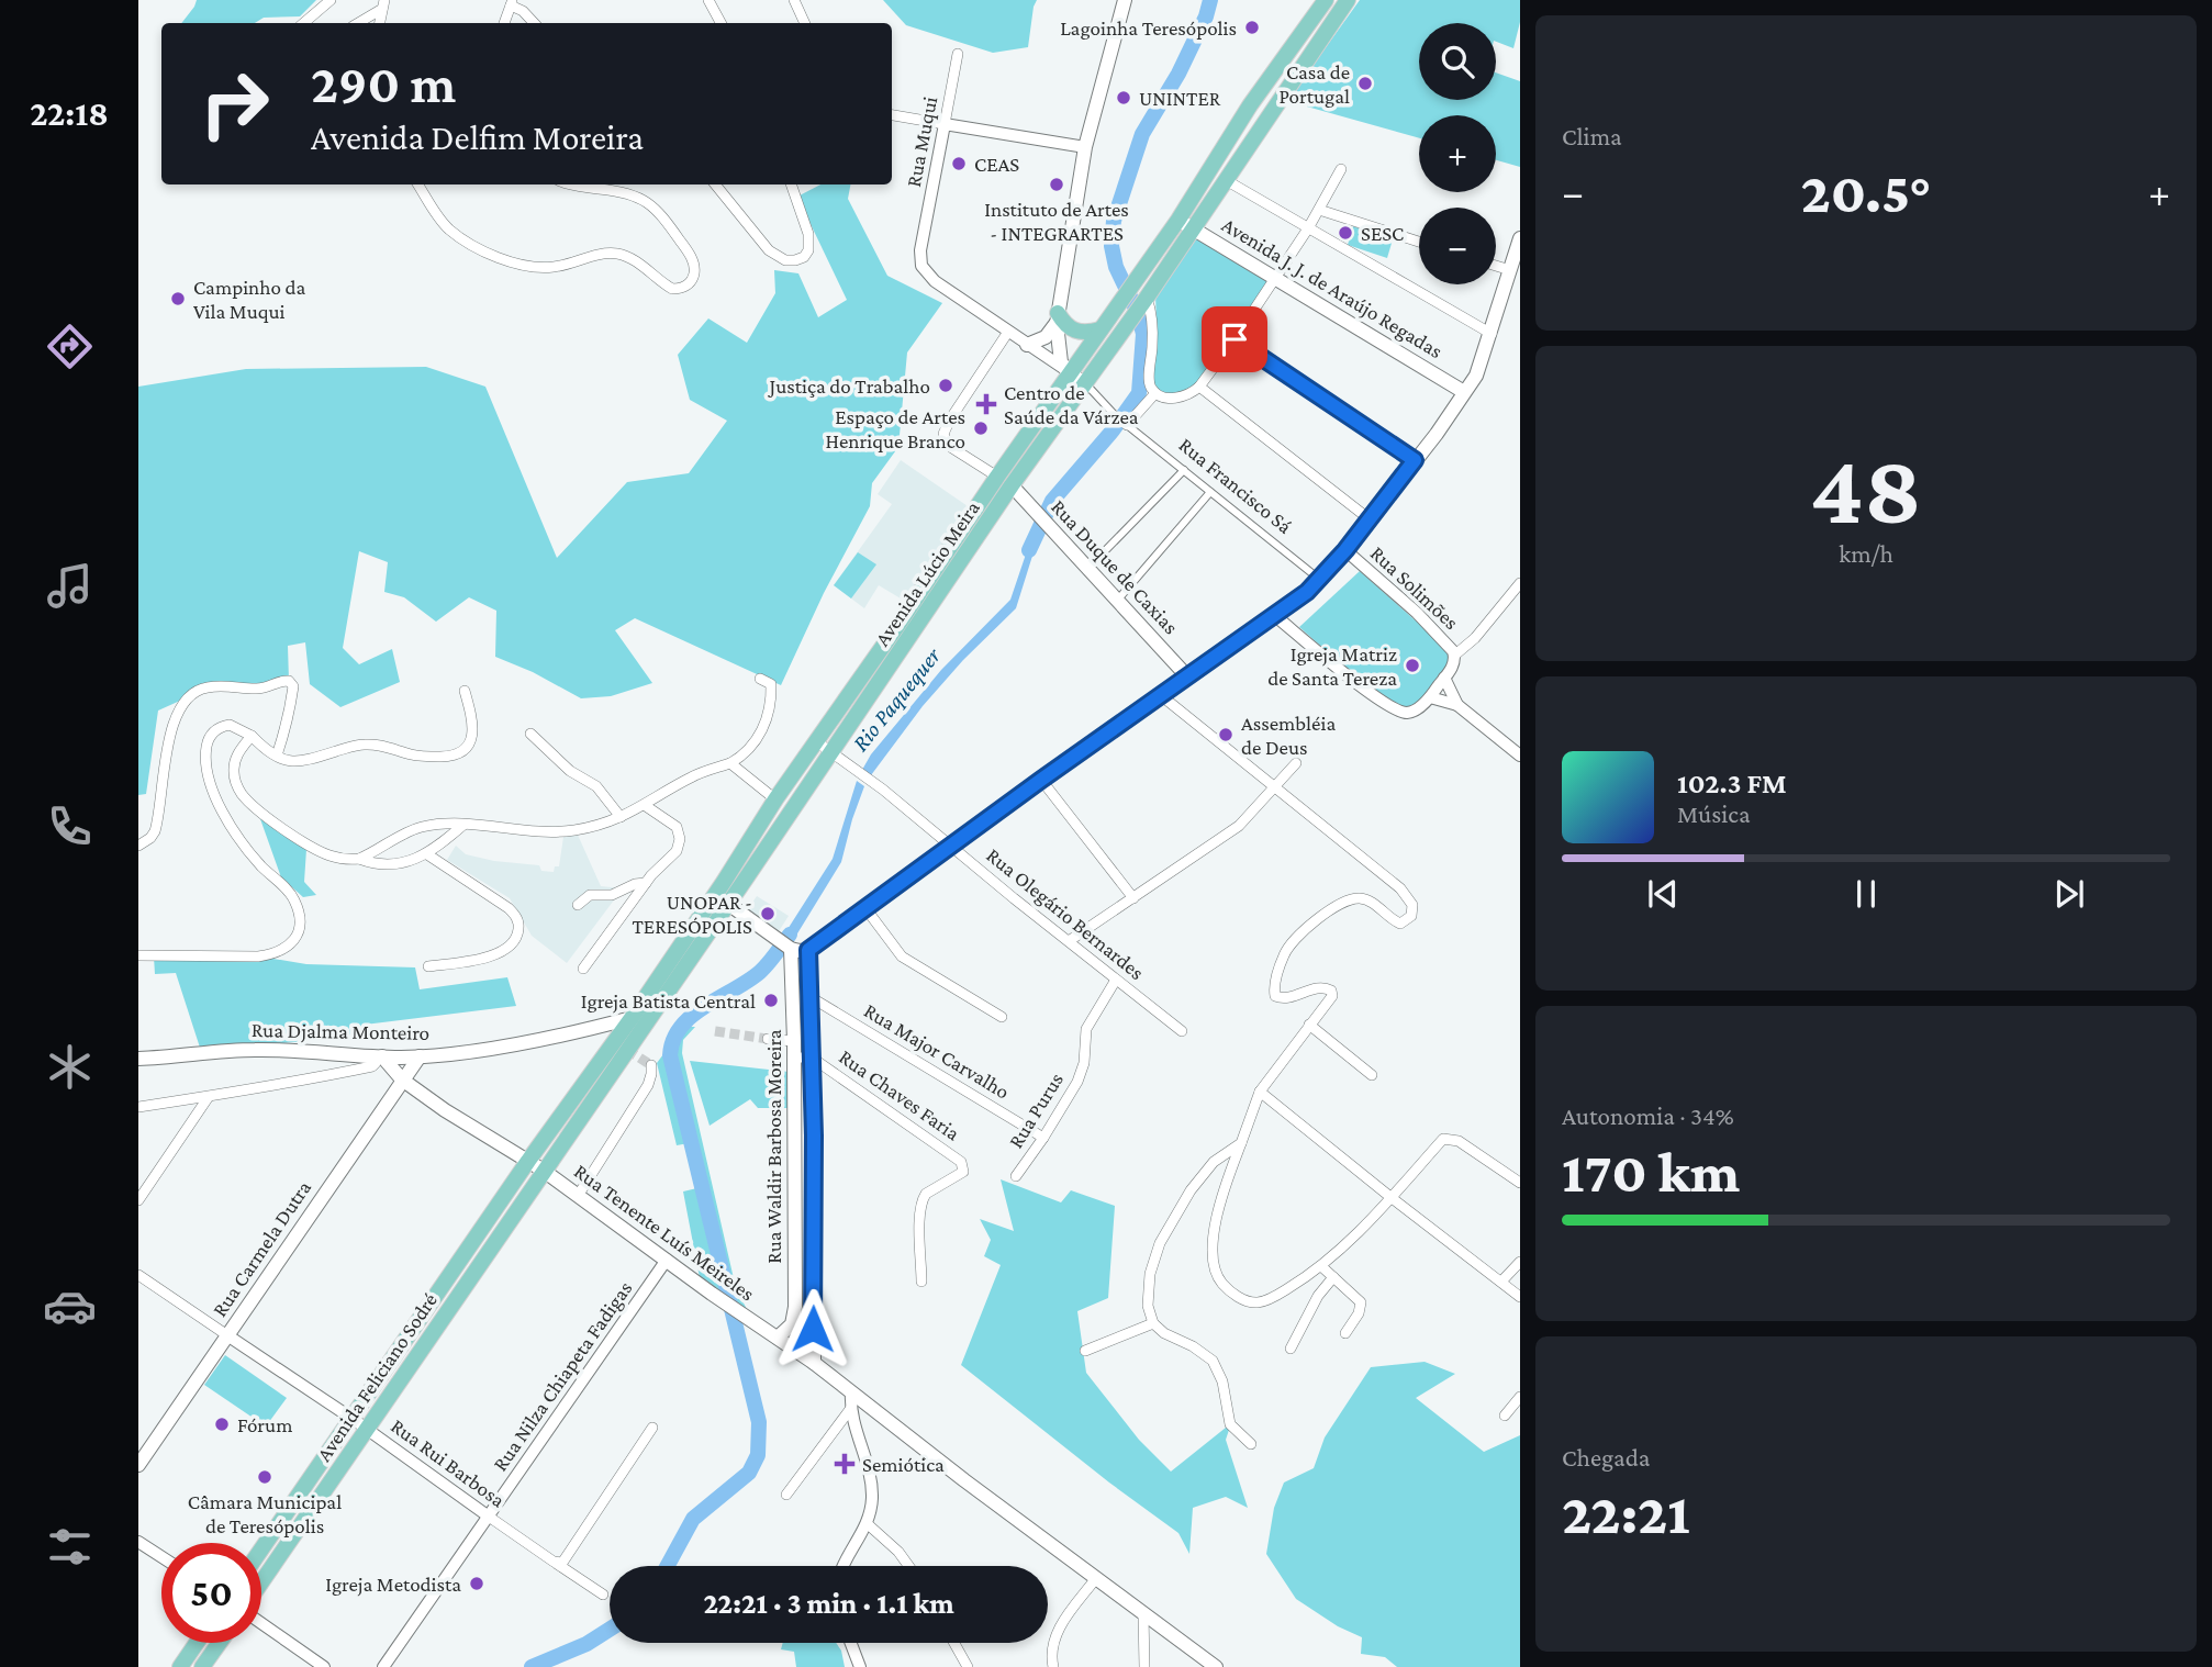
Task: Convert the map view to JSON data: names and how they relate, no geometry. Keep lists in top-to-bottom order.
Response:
{
  "streets": {
    "main road": [
      "Avenida J. J. de Araújo Regadas",
      "Rua Duque de Caxias",
      "Avenida Lúcio Meira",
      "Rua Djalma Monteiro",
      "Rua Waldir Barbosa Moreira",
      "Rua Tenente Luís Meireles",
      "Rua Carmela Dutra",
      "Avenida Feliciano Sodré"
    ],
    "street": [
      "Rua Muqui",
      "Rua Francisco Sá",
      "Rua Solimões",
      "Rua Olegário Bernardes",
      "Rua Major Carvalho",
      "Rua Chaves Faria",
      "Rua Purus",
      "Rua Nilza Chiapeta Fadigas",
      "Rua Rui Barbosa"
    ]
  },
  "crossings": [
    ["Avenida J. J. de Araújo Regadas", "Avenida Lúcio Meira"],
    ["Rua Francisco Sá", "Avenida Lúcio Meira"],
    ["Rua Duque de Caxias", "Avenida Lúcio Meira"],
    ["Avenida Lúcio Meira", "Rua Olegário Bernardes"],
    ["Avenida Lúcio Meira", "Rua Djalma Monteiro"],
    ["Avenida Lúcio Meira", "Rua Tenente Luís Meireles"],
    ["Avenida Lúcio Meira", "Avenida Feliciano Sodré"],
    ["Rua Olegário Bernardes", "Rua Purus"],
    ["Rua Djalma Monteiro", "Rua Tenente Luís Meireles"],
    ["Rua Djalma Monteiro", "Rua Carmela Dutra"],
    ["Rua Major Carvalho", "Rua Purus"],
    ["Rua Major Carvalho", "Rua Waldir Barbosa Moreira"],
    ["Rua Chaves Faria", "Rua Waldir Barbosa Moreira"],
    ["Rua Waldir Barbosa Moreira", "Rua Tenente Luís Meireles"],
    ["Rua Tenente Luís Meireles", "Rua Carmela Dutra"],
    ["Rua Tenente Luís Meireles", "Rua Nilza Chiapeta Fadigas"],
    ["Rua Tenente Luís Meireles", "Avenida Feliciano Sodré"],
    ["Rua Carmela Dutra", "Rua Rui Barbosa"],
    ["Rua Nilza Chiapeta Fadigas", "Rua Rui Barbosa"],
    ["Avenida Feliciano Sodré", "Rua Rui Barbosa"]
  ],
  "water": ["Rio Paquequer"],
  "places": {
    "other": [
      "Lagoinha Teresópolis",
      "Casa de Portugal",
      "UNINTER",
      "CEAS",
      "Instituto de Artes - INTEGRARTES",
      "SESC",
      "Campinho da Vila Muqui",
      "Justiça do Trabalho",
      "Espaço de Artes Henrique Branco",
      "Igreja Matriz de Santa Tereza",
      "Assembléia de Deus",
      "UNOPAR - TERESÓPOLIS",
      "Igreja Batista Central",
      "Fórum",
      "Câmara Municipal de Teresópolis",
      "Igreja Metodista"
    ],
    "health": ["Centro de Saúde da Várzea", "Semiótica"]
  },
  "page": {
    "tabs": "22:18",
    "tile": [
      "Clima",
      ["48", "km/h"],
      ["Autonomia · 34%", "170 km"],
      ["Chegada", "22:21"]
    ],
    "map_buttons": ["+", "−"],
    "turn": ["290 m", "Avenida Delfim Moreira"],
    "heat": ["−", "20.5°", "+"],
    "song": ["102.3 FM", "Música"],
    "limit": "50",
    "trip": "22:21 · 3 min · 1.1 km"
  }
}
